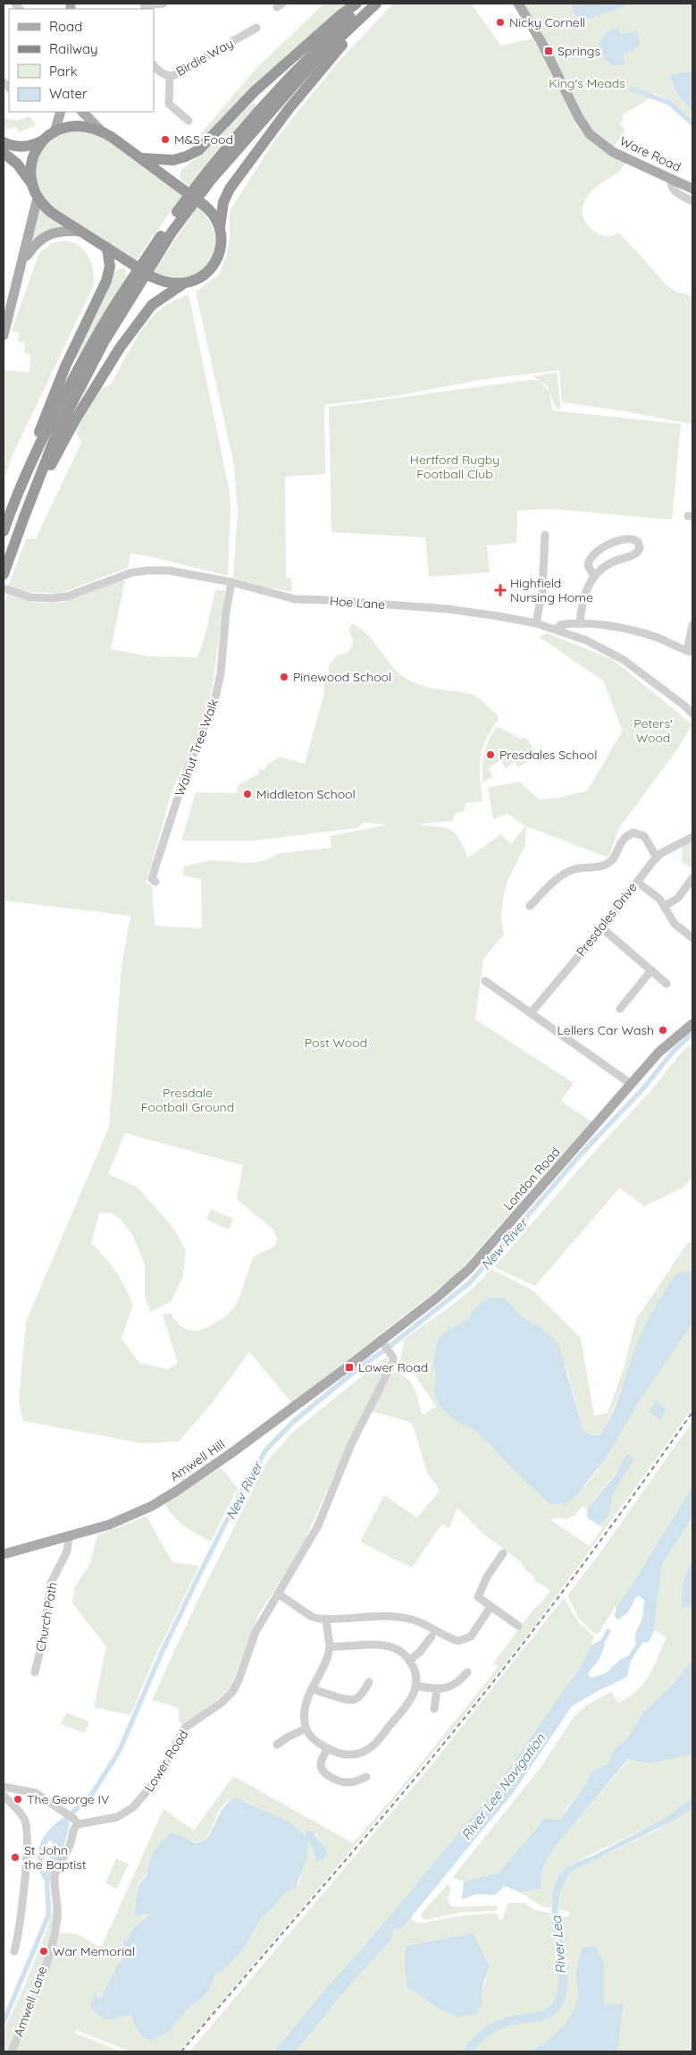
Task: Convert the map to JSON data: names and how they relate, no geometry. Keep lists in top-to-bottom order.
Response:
{
  "streets": {
    "main road": ["Ware Road", "London Road", "Amwell Hill"],
    "street": [
      "Birdie Way",
      "Hoe Lane",
      "Walnut Tree Walk",
      "Presdales Drive",
      "Church Path",
      "Lower Road",
      "Amwell Lane"
    ]
  },
  "crossings": [
    ["Hoe Lane", "Walnut Tree Walk"],
    ["London Road", "Amwell Hill"],
    ["London Road", "Lower Road"],
    ["Amwell Hill", "Church Path"],
    ["Amwell Hill", "Lower Road"],
    ["Lower Road", "Amwell Lane"]
  ],
  "water": ["New River", "River Lee Navigation", "River Lea"],
  "parks": [
    "King's Meads",
    "Hertford Rugby Football Club",
    "Peters' Wood",
    "Post Wood",
    "Presdale Football Ground"
  ],
  "places": {
    "other": [
      "Nicky Cornell",
      "M&S Food",
      "Pinewood School",
      "Presdales School",
      "Middleton School",
      "Lellers Car Wash",
      "The George IV",
      "St John the Baptist",
      "War Memorial"
    ],
    "transit": ["Springs", "Lower Road"],
    "health": ["Highfield Nursing Home"]
  },
  "legend": [
    "Road",
    "Railway",
    "Park",
    "Water"
  ]
}
